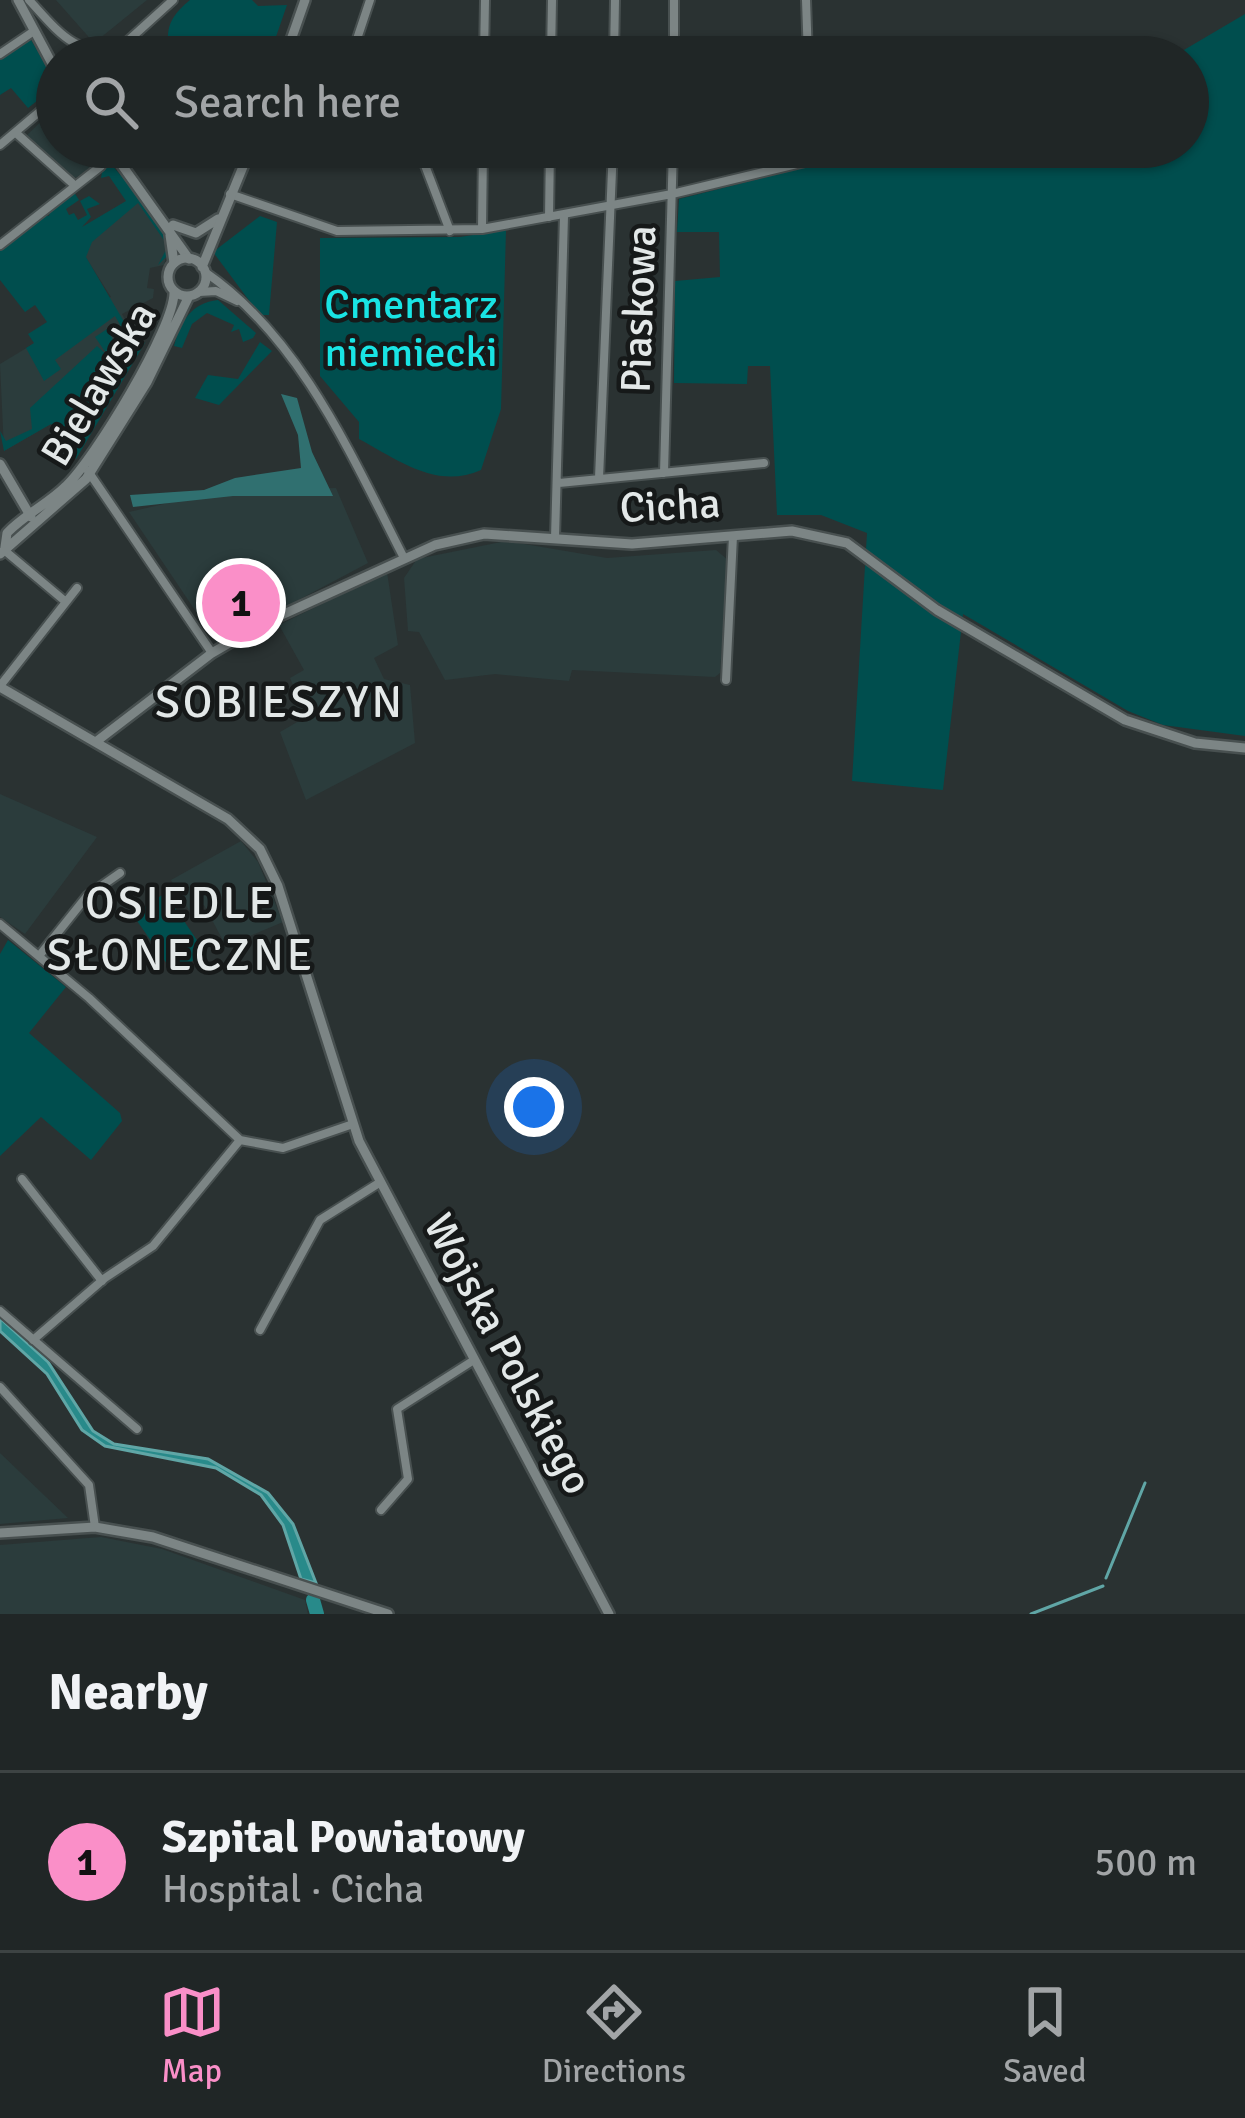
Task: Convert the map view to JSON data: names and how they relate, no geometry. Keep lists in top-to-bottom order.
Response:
{
  "streets": {
    "street": [
      "Piaskowa",
      "Bielawska",
      "Cicha",
      "Wojska Polskiego"
    ]
  },
  "crossings": [
    ["Cicha", "Wojska Polskiego"]
  ],
  "districts": ["SOBIESZYN", "OSIEDLE SŁONECZNE"],
  "parks": ["Cmentarz niemiecki"],
  "page": {
    "search": "Search here",
    "pins": "1",
    "heading": "Nearby",
    "list": [
      {
        "mark": "1",
        "name": "Szpital Powiatowy",
        "note": "Hospital · Cicha",
        "value": "500 m"
      }
    ],
    "nav": ["Map", "Directions", "Saved"]
  }
}
